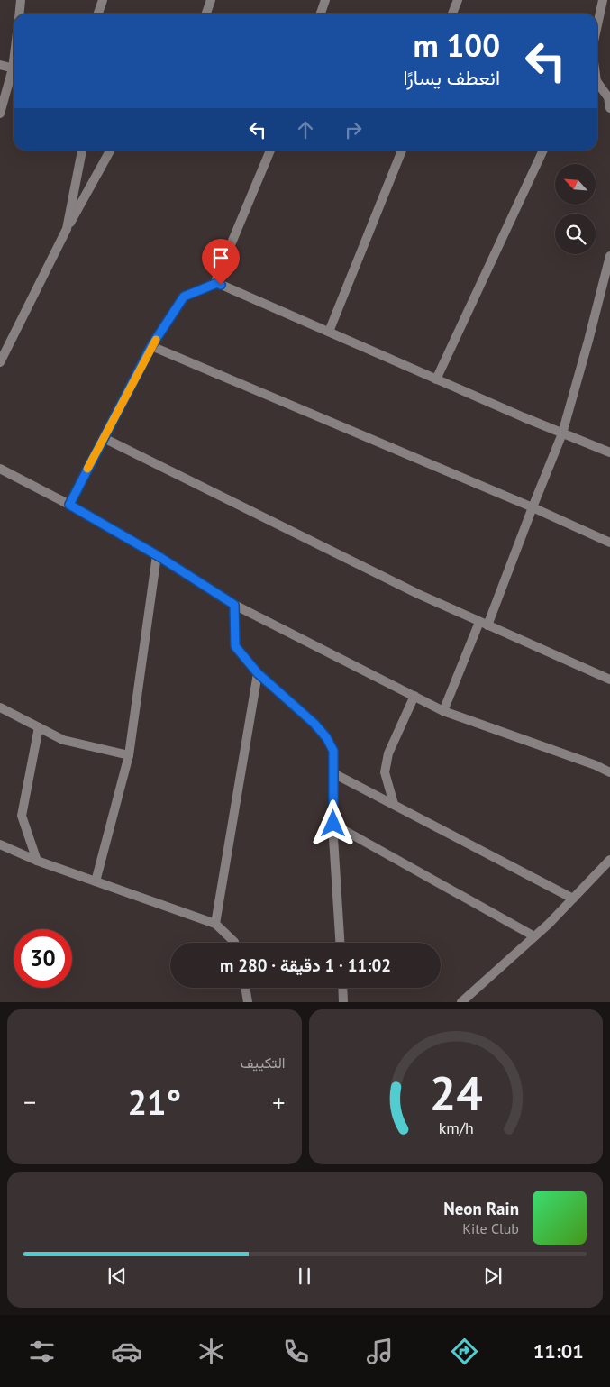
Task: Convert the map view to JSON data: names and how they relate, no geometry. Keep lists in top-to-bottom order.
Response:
{
  "north": "top left",
  "page": {
    "turn": ["100 m", "انعطف يسارًا"],
    "limit": "30",
    "trip": "11:02 · 1 دقيقة · 280 m",
    "tile": "التكييف",
    "heat": ["−", "21°", "+"],
    "song": ["Neon Rain", "Kite Club"],
    "tabs": "11:01",
    "gauge": ["24", "km/h"]
  }
}
